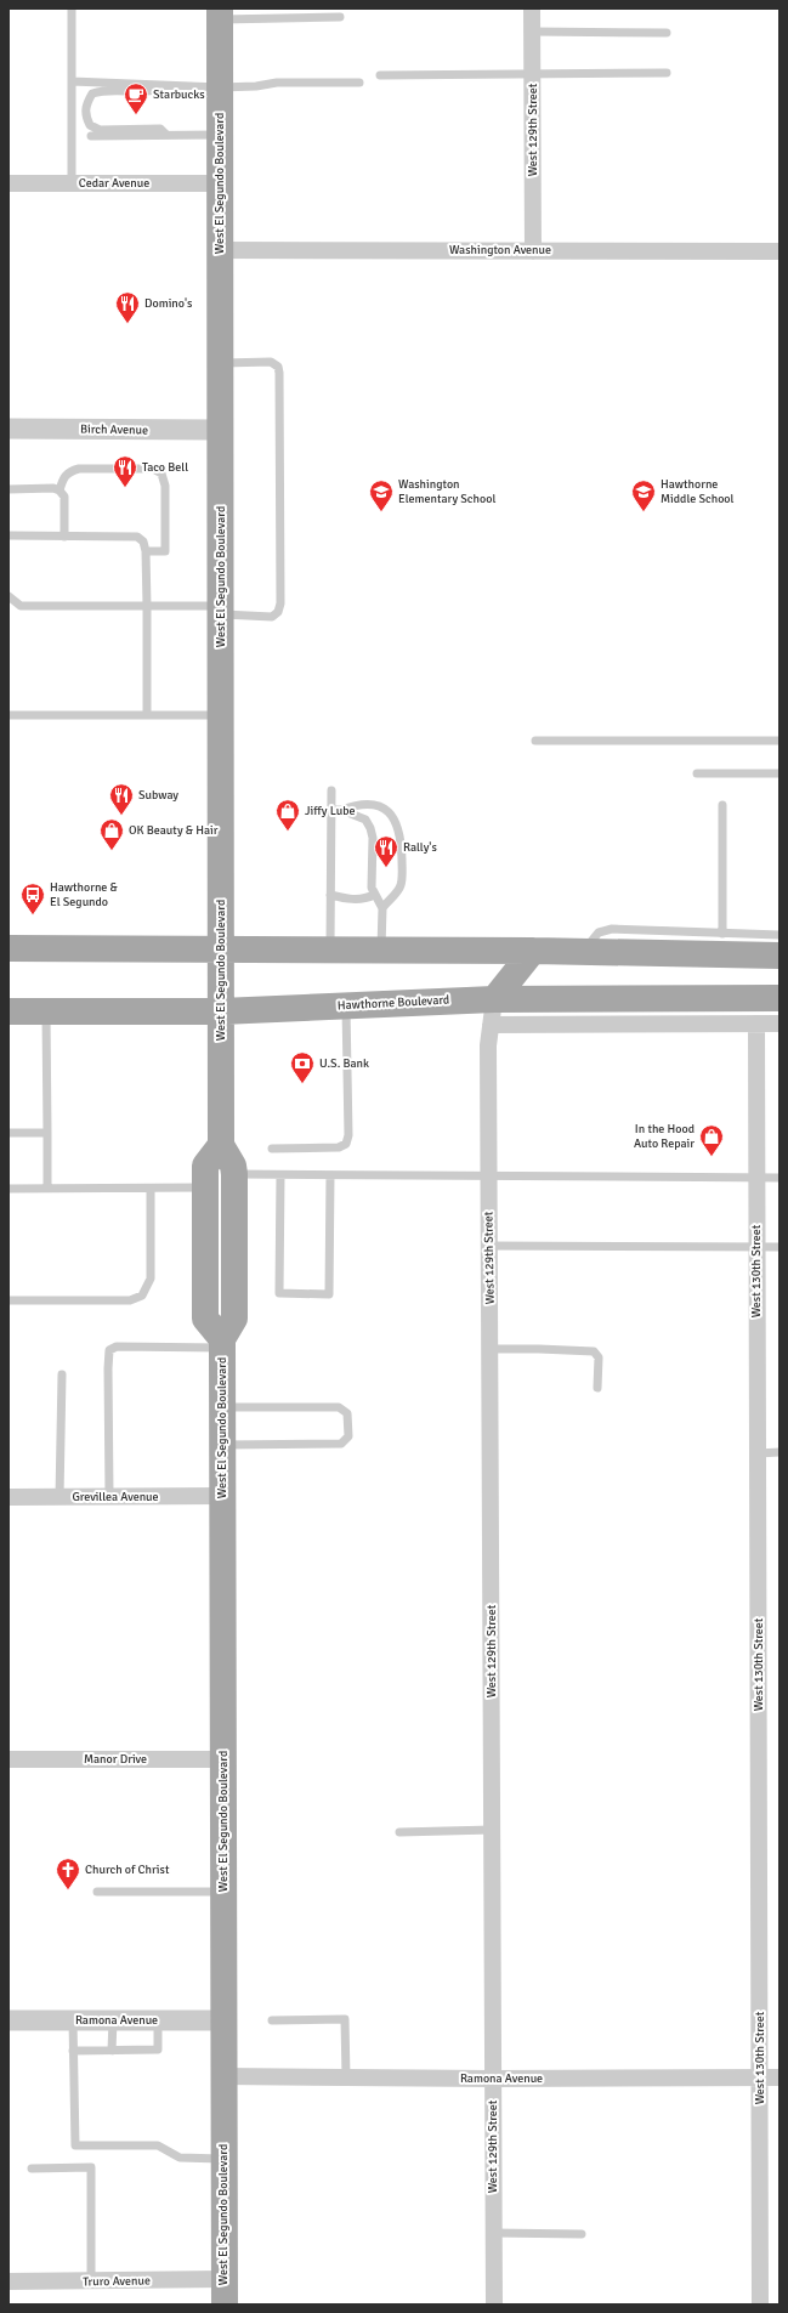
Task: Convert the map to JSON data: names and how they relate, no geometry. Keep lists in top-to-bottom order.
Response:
{
  "streets": {
    "main road": ["West El Segundo Boulevard", "Hawthorne Boulevard"],
    "street": [
      "West 129th Street",
      "Cedar Avenue",
      "Washington Avenue",
      "Birch Avenue",
      "West 130th Street",
      "Grevillea Avenue",
      "Manor Drive",
      "Ramona Avenue",
      "Truro Avenue"
    ]
  },
  "crossings": [
    ["West 129th Street", "Washington Avenue"],
    ["West 129th Street", "Hawthorne Boulevard"],
    ["West 129th Street", "Ramona Avenue"],
    ["Cedar Avenue", "West El Segundo Boulevard"],
    ["West El Segundo Boulevard", "Washington Avenue"],
    ["West El Segundo Boulevard", "Birch Avenue"],
    ["West El Segundo Boulevard", "Hawthorne Boulevard"],
    ["West El Segundo Boulevard", "Grevillea Avenue"],
    ["West El Segundo Boulevard", "Manor Drive"],
    ["West El Segundo Boulevard", "Ramona Avenue"],
    ["West El Segundo Boulevard", "Truro Avenue"],
    ["West 130th Street", "Ramona Avenue"]
  ],
  "places": {
    "cafe": ["Starbucks"],
    "restaurant": [
      "Domino's",
      "Taco Bell",
      "Subway",
      "Rally's"
    ],
    "school or university": ["Washington Elementary School", "Hawthorne Middle School"],
    "shop": ["Jiffy Lube", "OK Beauty & Hair", "In the Hood Auto Repair"],
    "bus stop": ["Hawthorne & El Segundo"],
    "bank": ["U.S. Bank"],
    "church": ["Church of Christ"]
  }
}
